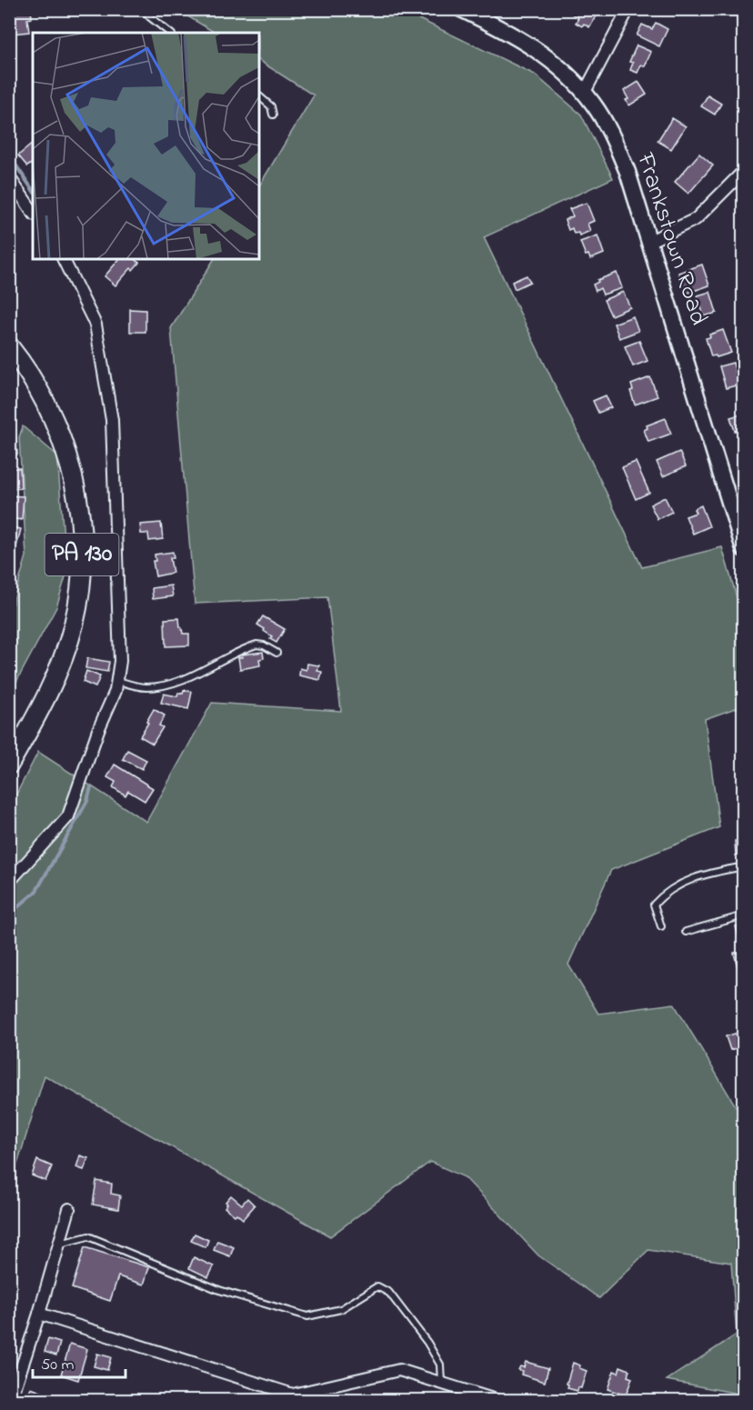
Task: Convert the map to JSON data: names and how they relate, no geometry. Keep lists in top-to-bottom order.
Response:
{
  "streets": {
    "main road": ["Frankstown Road", "PA 130"]
  },
  "scale_bar": "50 m"
}
